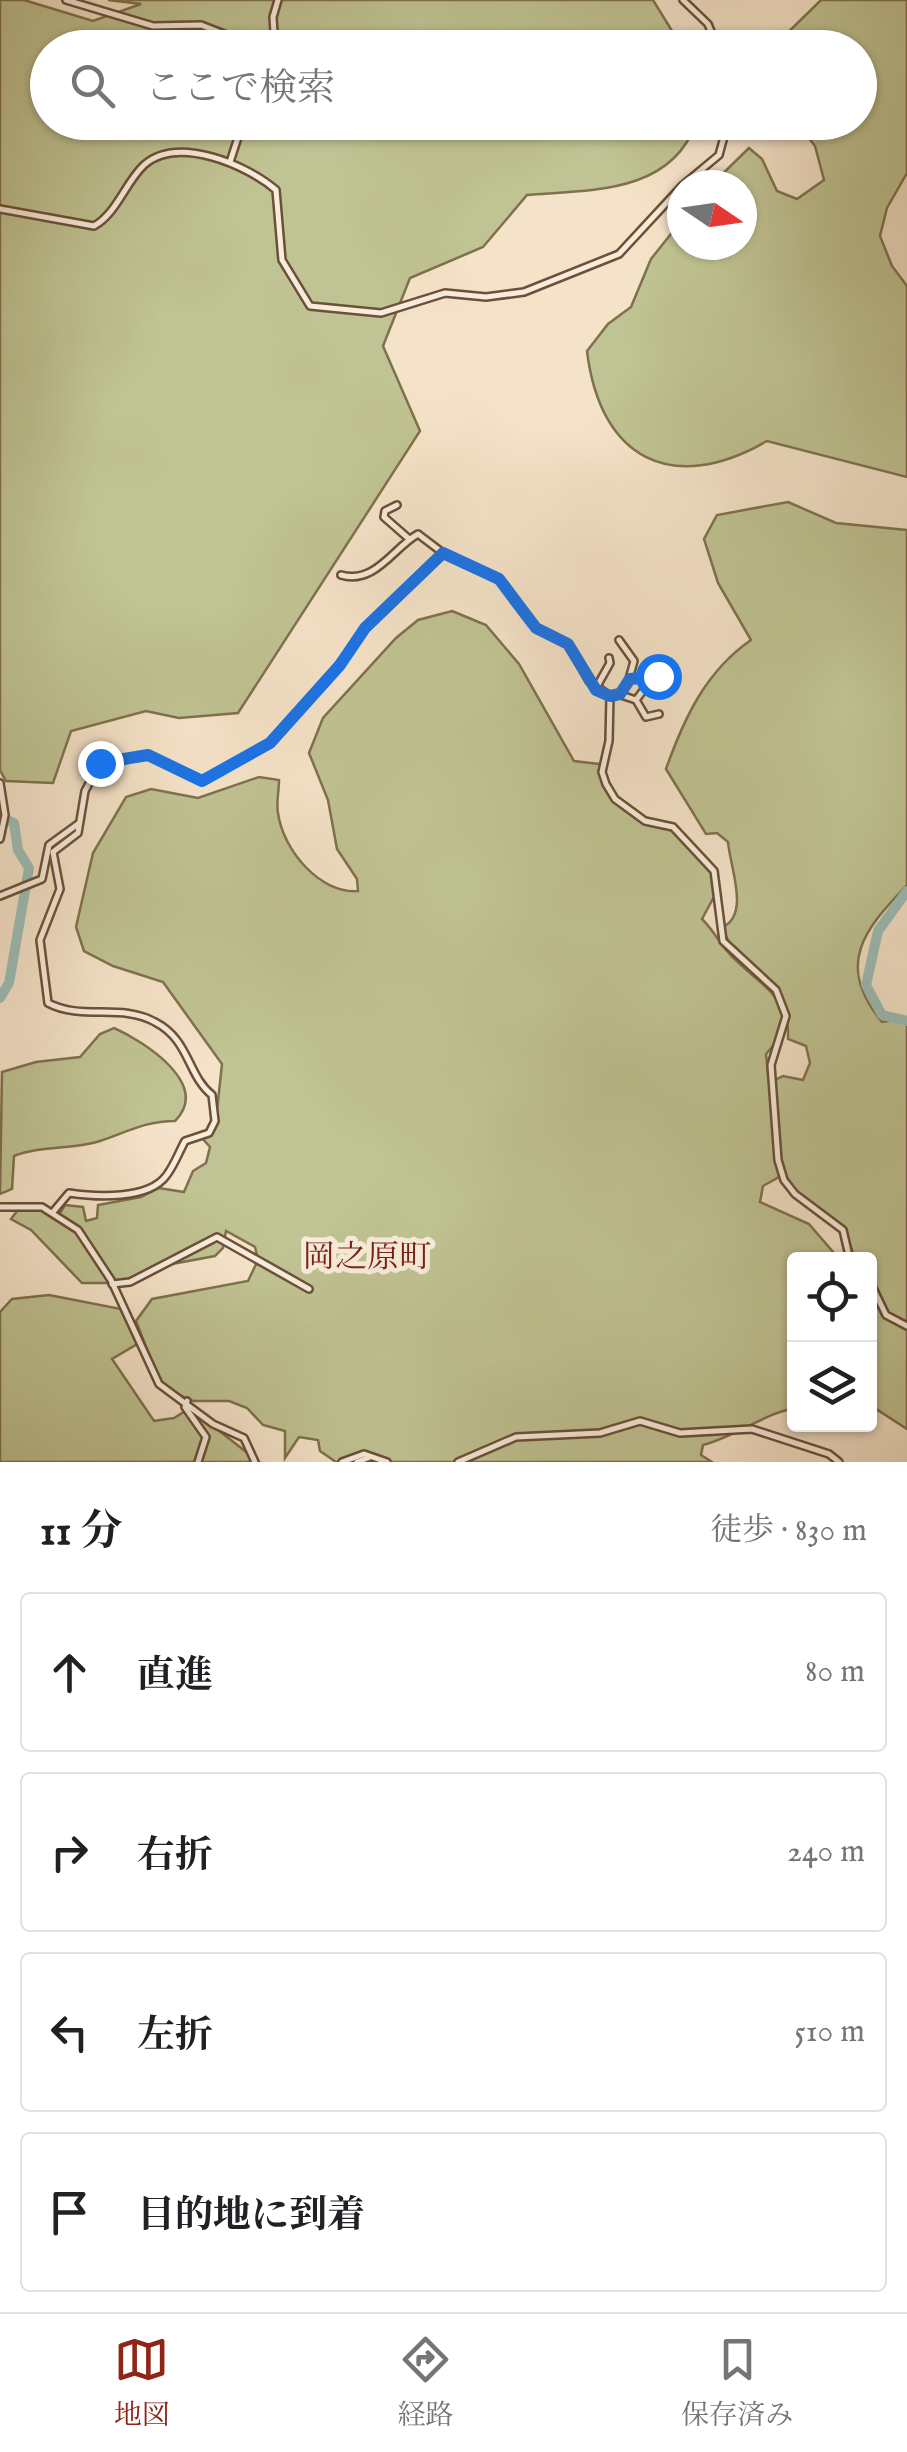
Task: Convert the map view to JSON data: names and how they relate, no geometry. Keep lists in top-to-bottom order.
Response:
{
  "districts": ["岡之原町"],
  "north": "right",
  "page": {
    "search": "ここで検索",
    "heading": ["11 分", "徒歩 · 830 m"],
    "list": [
      ["直進", "80 m"],
      ["右折", "240 m"],
      ["左折", "510 m"],
      "目的地に到着"
    ],
    "nav": ["地図", "経路", "保存済み"]
  }
}
